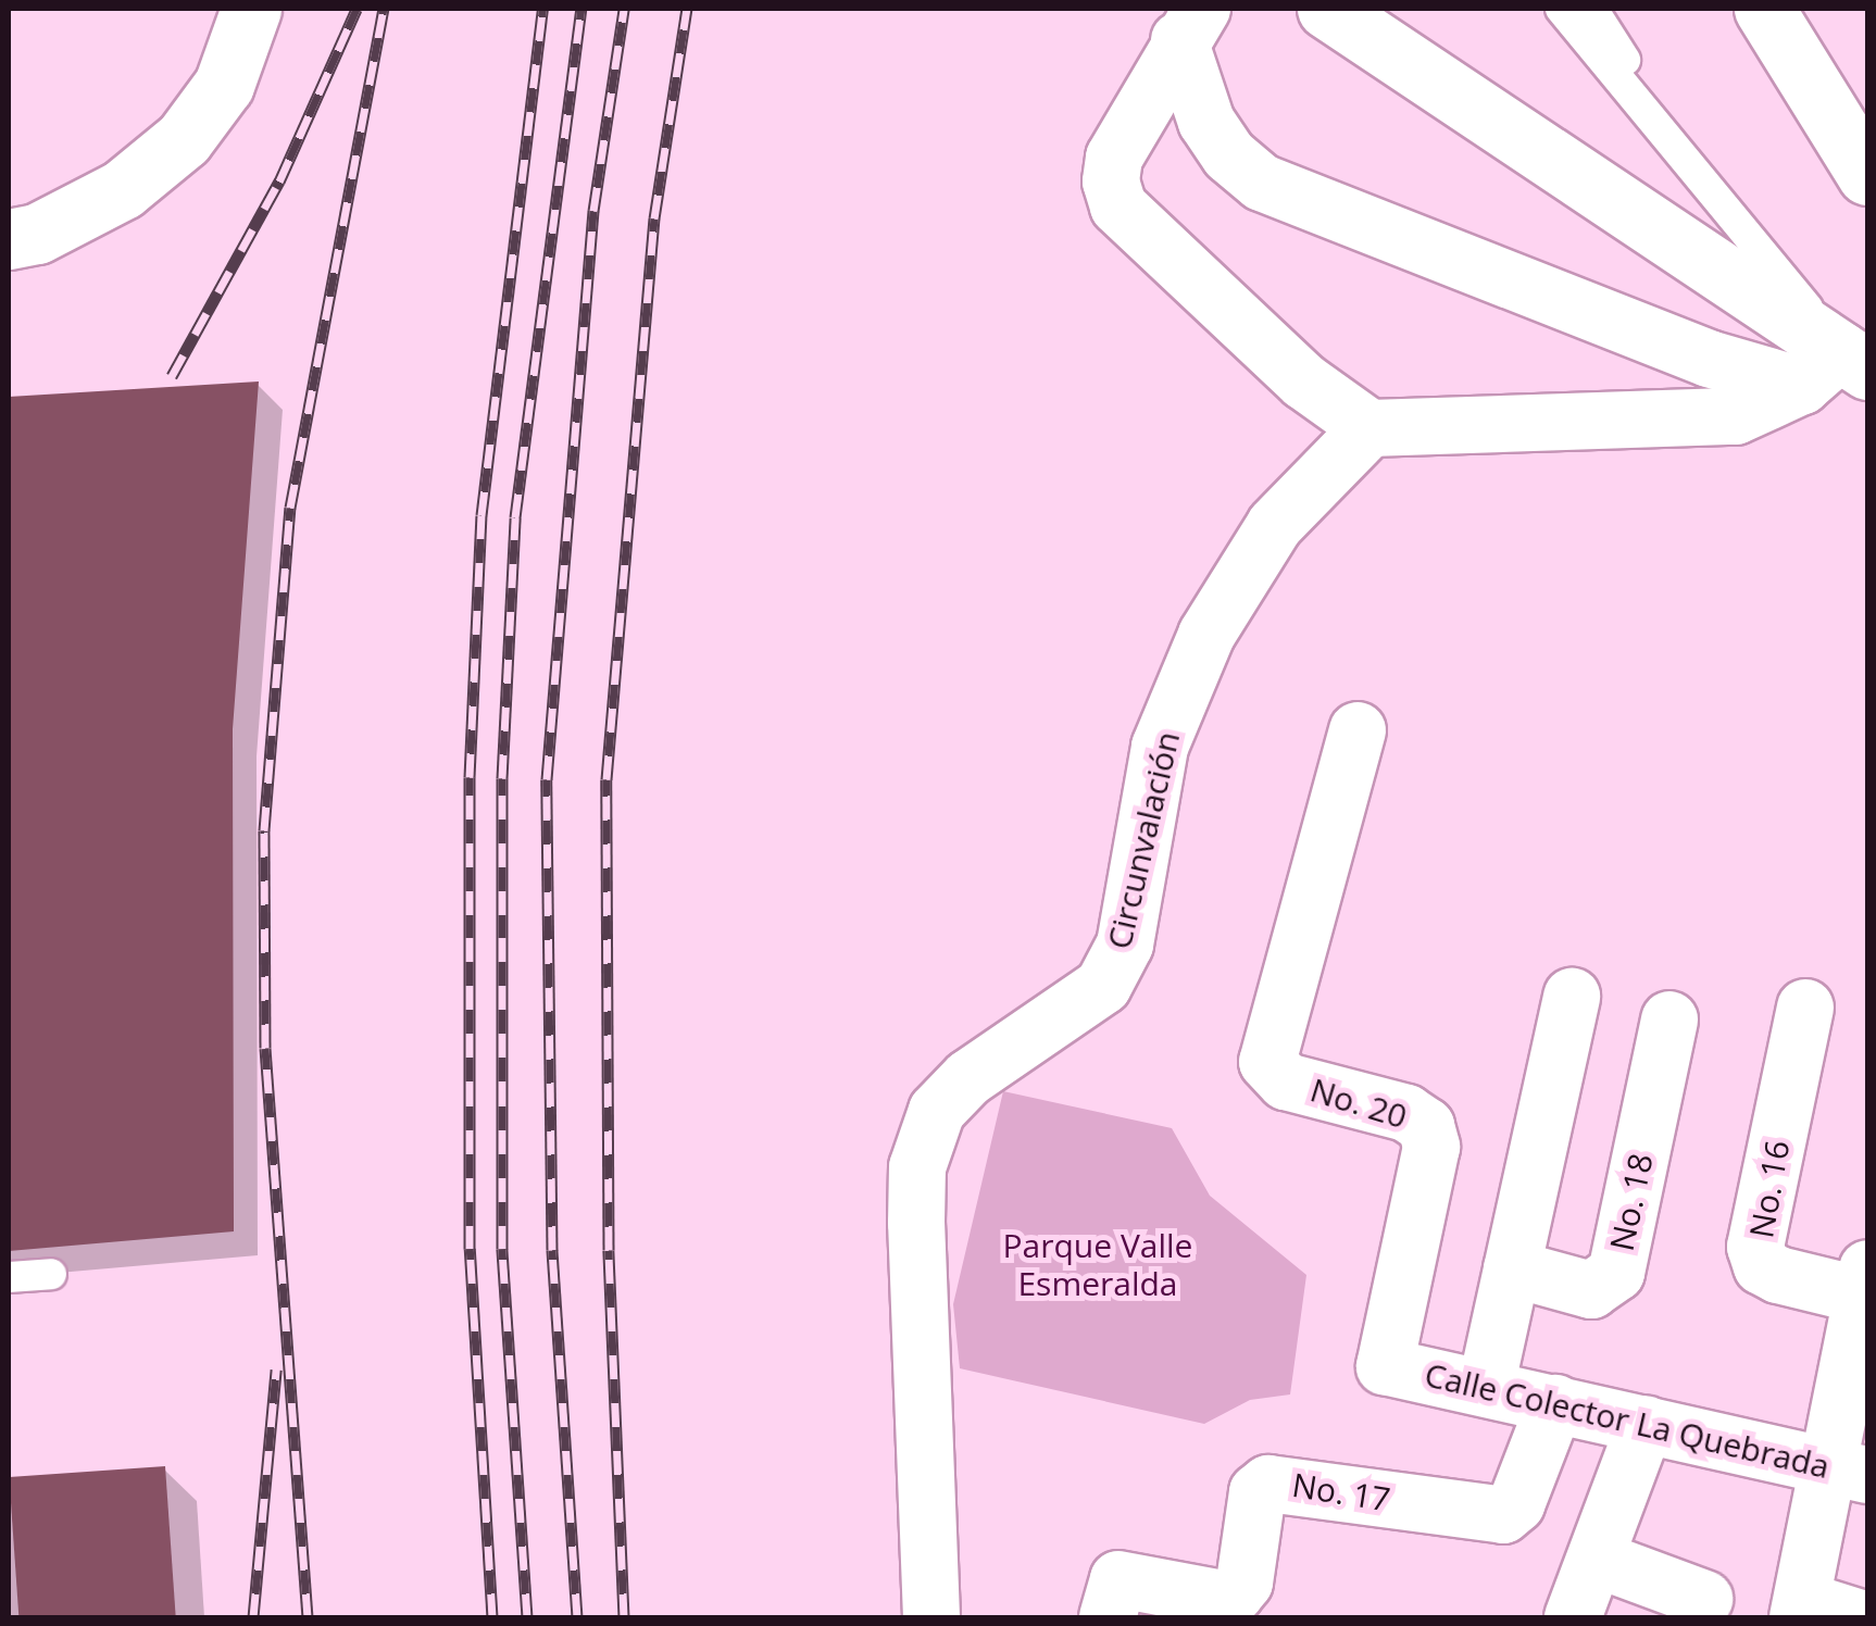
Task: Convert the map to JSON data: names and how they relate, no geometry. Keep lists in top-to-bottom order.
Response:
{
  "streets": {
    "street": [
      "Circunvalación",
      "No. 20",
      "No. 16",
      "No. 18",
      "Calle Colector La Quebrada",
      "No. 17"
    ]
  },
  "crossings": [
    ["No. 20", "Calle Colector La Quebrada"],
    ["No. 16", "Calle Colector La Quebrada"],
    ["Calle Colector La Quebrada", "No. 17"]
  ],
  "parks": ["Parque Valle Esmeralda"]
}
